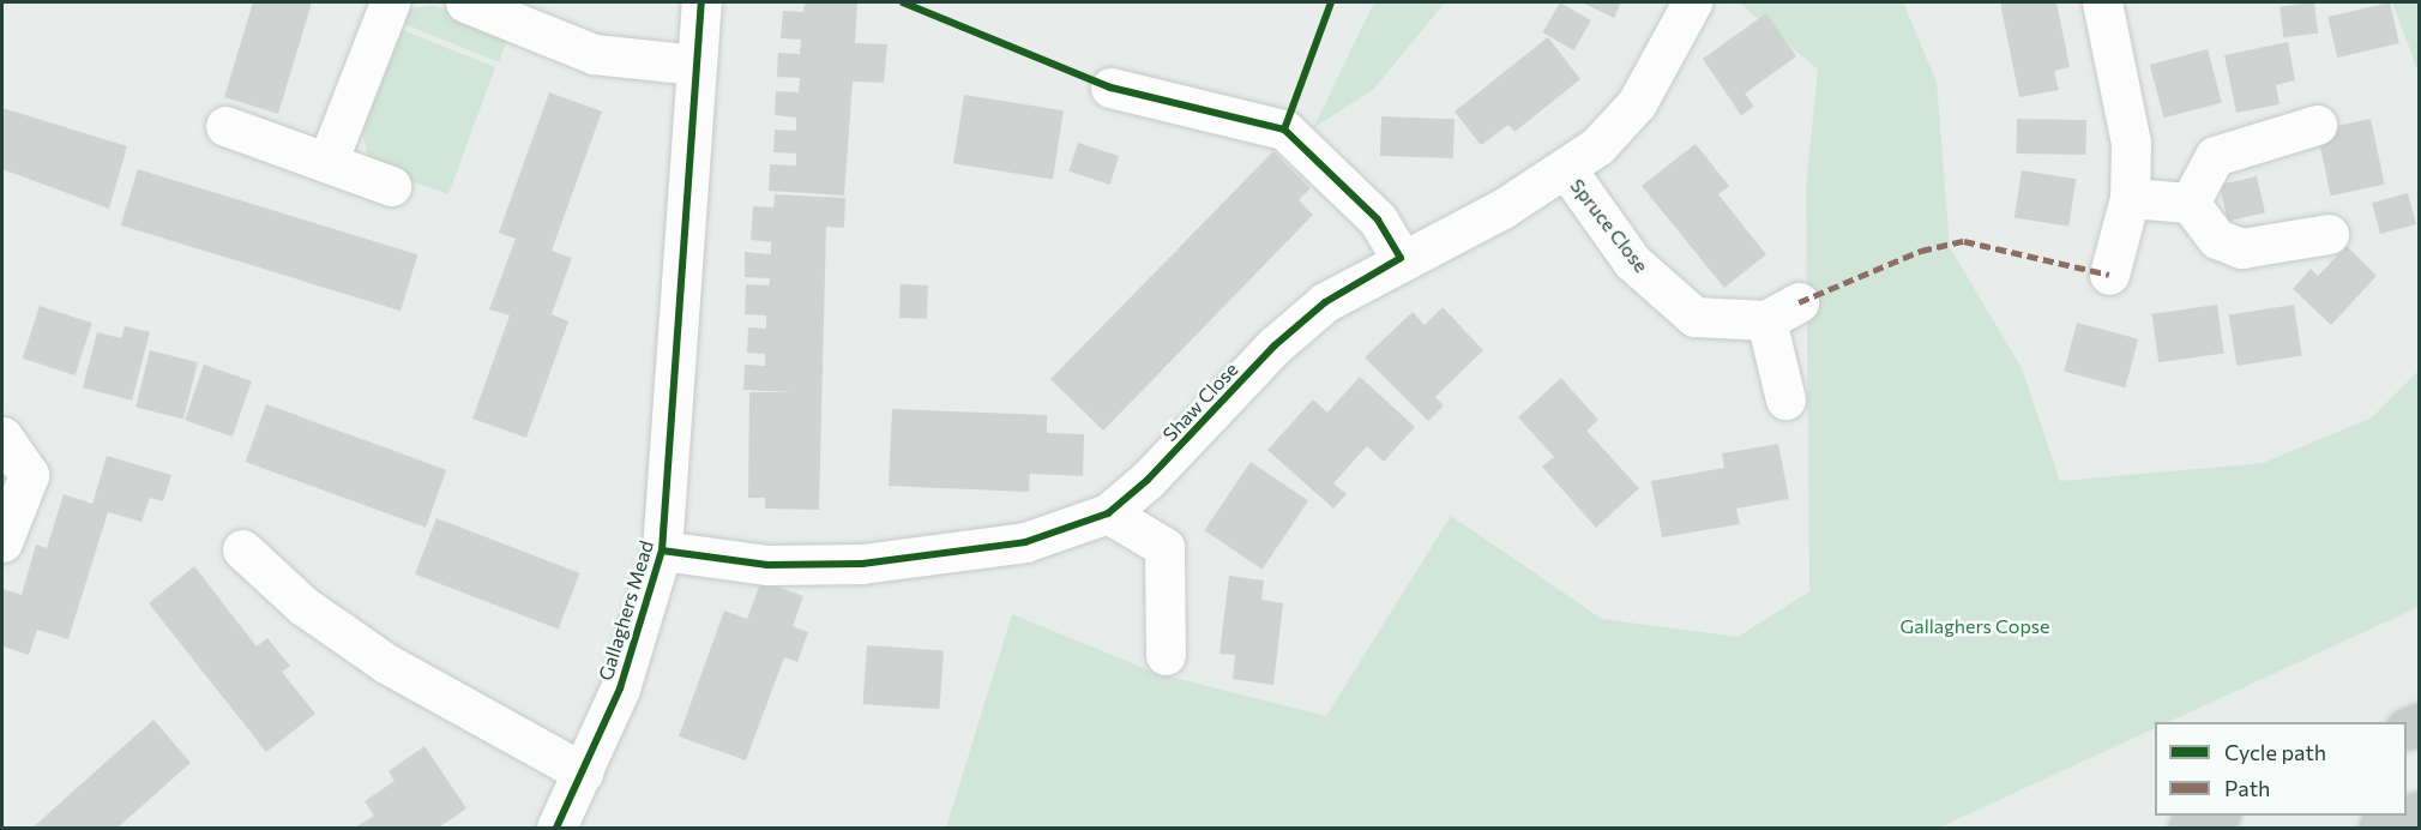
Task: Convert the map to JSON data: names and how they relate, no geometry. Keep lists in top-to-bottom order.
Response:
{
  "streets": {
    "street": ["Spruce Close", "Shaw Close", "Gallaghers Mead"]
  },
  "crossings": [
    ["Spruce Close", "Shaw Close"],
    ["Shaw Close", "Gallaghers Mead"]
  ],
  "parks": ["Gallaghers Copse"],
  "legend": ["Cycle path", "Path"]
}
